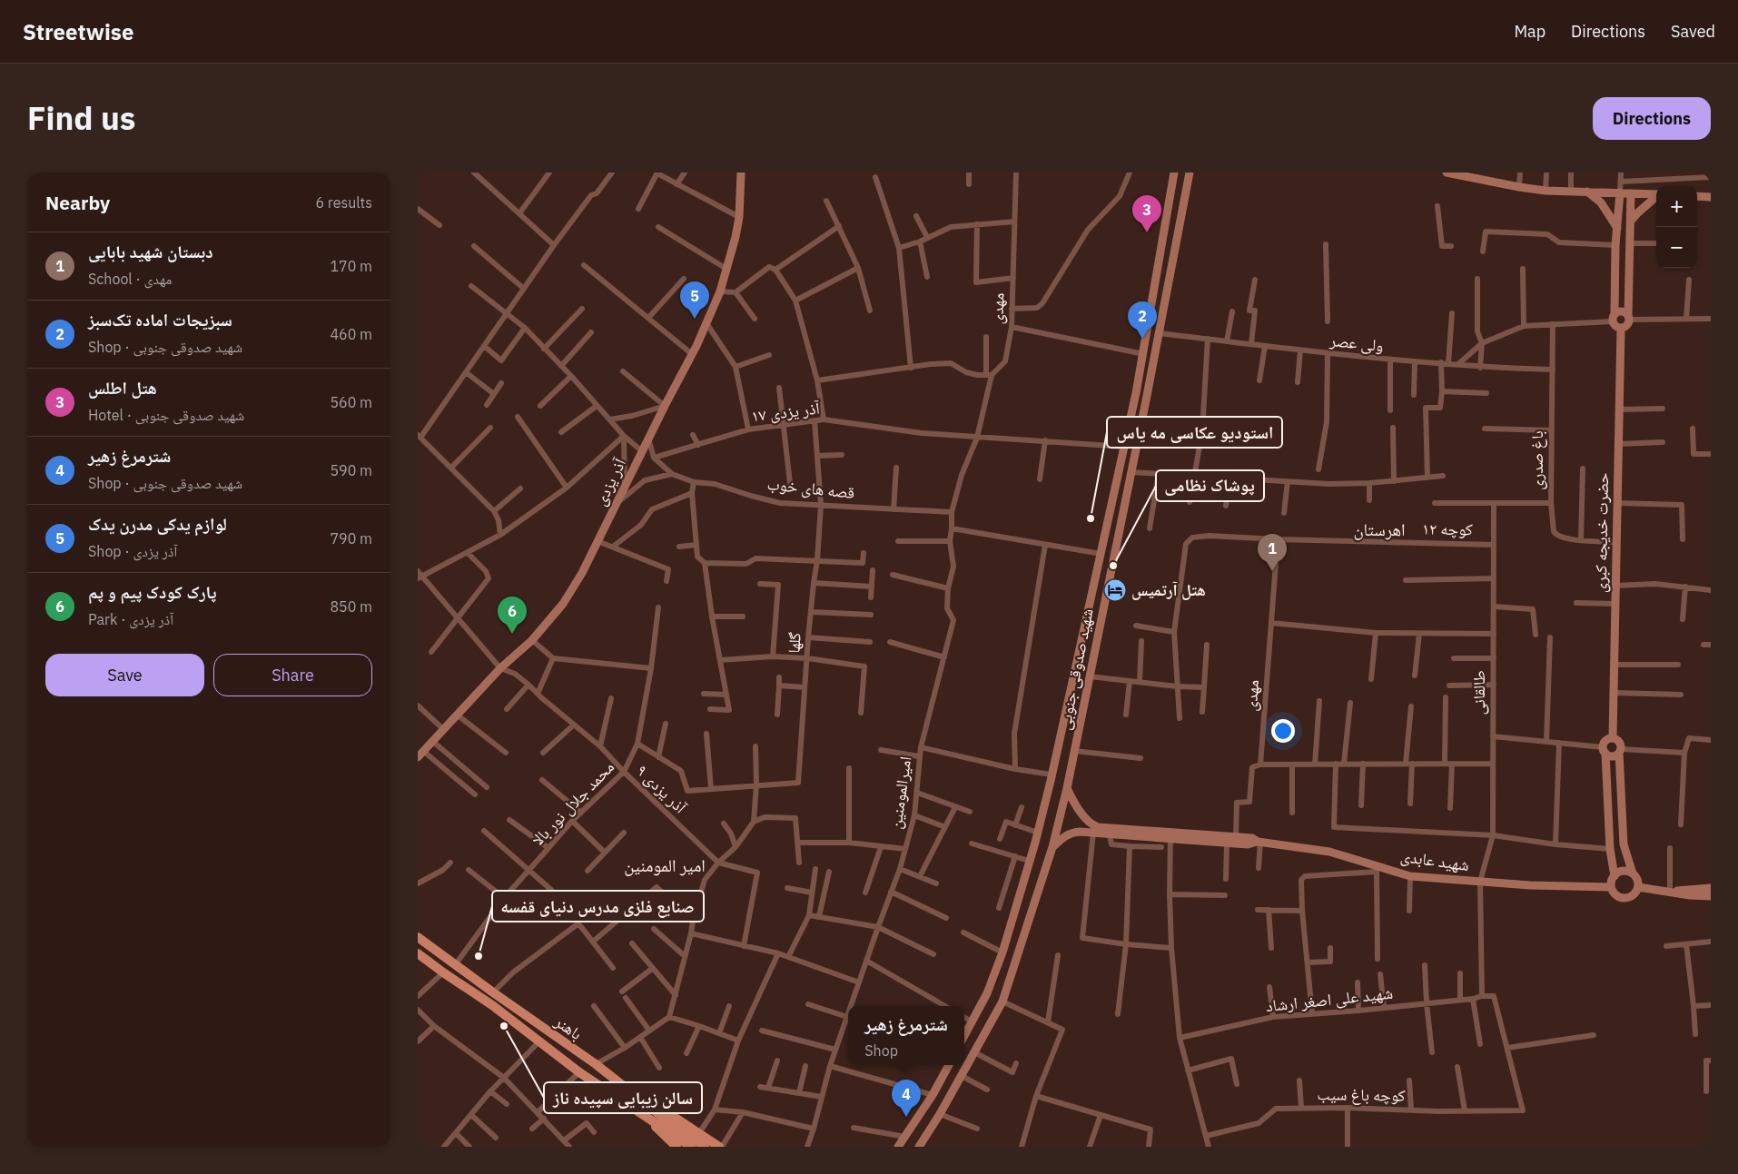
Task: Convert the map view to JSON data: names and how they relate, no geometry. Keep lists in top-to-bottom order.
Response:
{
  "streets": {
    "main road": [
      "آذر یزدی",
      "حضرت خدیجه کبری",
      "شهید صدوقی جنوبی",
      "شهید عابدی",
      "باهنر"
    ],
    "street": [
      "مهدی",
      "ولی عصر",
      "آذر یزدی ۱۷",
      "باغ صدری",
      "قصه های خوب",
      "کوچه ۱۲",
      "گلها",
      "طالقانی",
      "آذر یزدی ۹",
      "امیرالمومنین",
      "محمد جلال نور بالا",
      "شهید علی اصغر ارشاد",
      "کوچه باغ سیب"
    ]
  },
  "crossings": [
    ["مهدی", "آذر یزدی ۱۷"],
    ["مهدی", "کوچه ۱۲"],
    ["مهدی", "امیرالمومنین"],
    ["مهدی", "شهید عابدی"],
    ["ولی عصر", "باغ صدری"],
    ["ولی عصر", "شهید صدوقی جنوبی"],
    ["آذر یزدی ۱۷", "قصه های خوب"],
    ["آذر یزدی ۱۷", "گلها"],
    ["آذر یزدی ۱۷", "شهید صدوقی جنوبی"],
    ["آذر یزدی ۱۷", "امیرالمومنین"],
    ["باغ صدری", "حضرت خدیجه کبری"],
    ["آذر یزدی", "آذر یزدی ۹"],
    ["قصه های خوب", "گلها"],
    ["قصه های خوب", "امیرالمومنین"],
    ["کوچه ۱۲", "طالقانی"],
    ["شهید صدوقی جنوبی", "شهید عابدی"],
    ["طالقانی", "شهید عابدی"],
    ["طالقانی", "شهید علی اصغر ارشاد"],
    ["آذر یزدی ۹", "محمد جلال نور بالا"],
    ["محمد جلال نور بالا", "باهنر"]
  ],
  "districts": ["اهرستان", "امیر المومنین"],
  "places": {
    "other": [
      "استودیو عکاسی مه یاس",
      "پوشاک نظامی",
      "صنایع فلزی مدرس دنیای قفسه",
      "سالن زیبایی سپیده ناز"
    ],
    "hotel": ["هتل آرتمیس"]
  },
  "page": {
    "header": "Streetwise",
    "nav": ["Map", "Directions", "Saved"],
    "title": "Find us",
    "buttons": [
      "Directions",
      ["Save", "Share"]
    ],
    "heading": ["Nearby", "6 results"],
    "map_buttons": ["+", "−"],
    "pins": [
      "3",
      "5",
      "2",
      "1",
      "6",
      "4"
    ],
    "list": [
      {
        "mark": "1",
        "name": "دبستان شهید بابایی",
        "note": "School · مهدی",
        "value": "170 m"
      },
      {
        "mark": "2",
        "name": "سبزیجات اماده تک‌سبز",
        "note": "Shop · شهید صدوقی جنوبی",
        "value": "460 m"
      },
      {
        "mark": "3",
        "name": "هتل اطلس",
        "note": "Hotel · شهید صدوقی جنوبی",
        "value": "560 m"
      },
      {
        "mark": "4",
        "name": "شترمرغ زهیر",
        "note": "Shop · شهید صدوقی جنوبی",
        "value": "590 m"
      },
      {
        "mark": "5",
        "name": "لوازم یدکی مدرن یدک",
        "note": "Shop · آذر یزدی",
        "value": "790 m"
      },
      {
        "mark": "6",
        "name": "پارک کودک پیم و پم",
        "note": "Park · آذر یزدی",
        "value": "850 m"
      }
    ],
    "popup": ["شترمرغ زهیر", "Shop"]
  }
}
